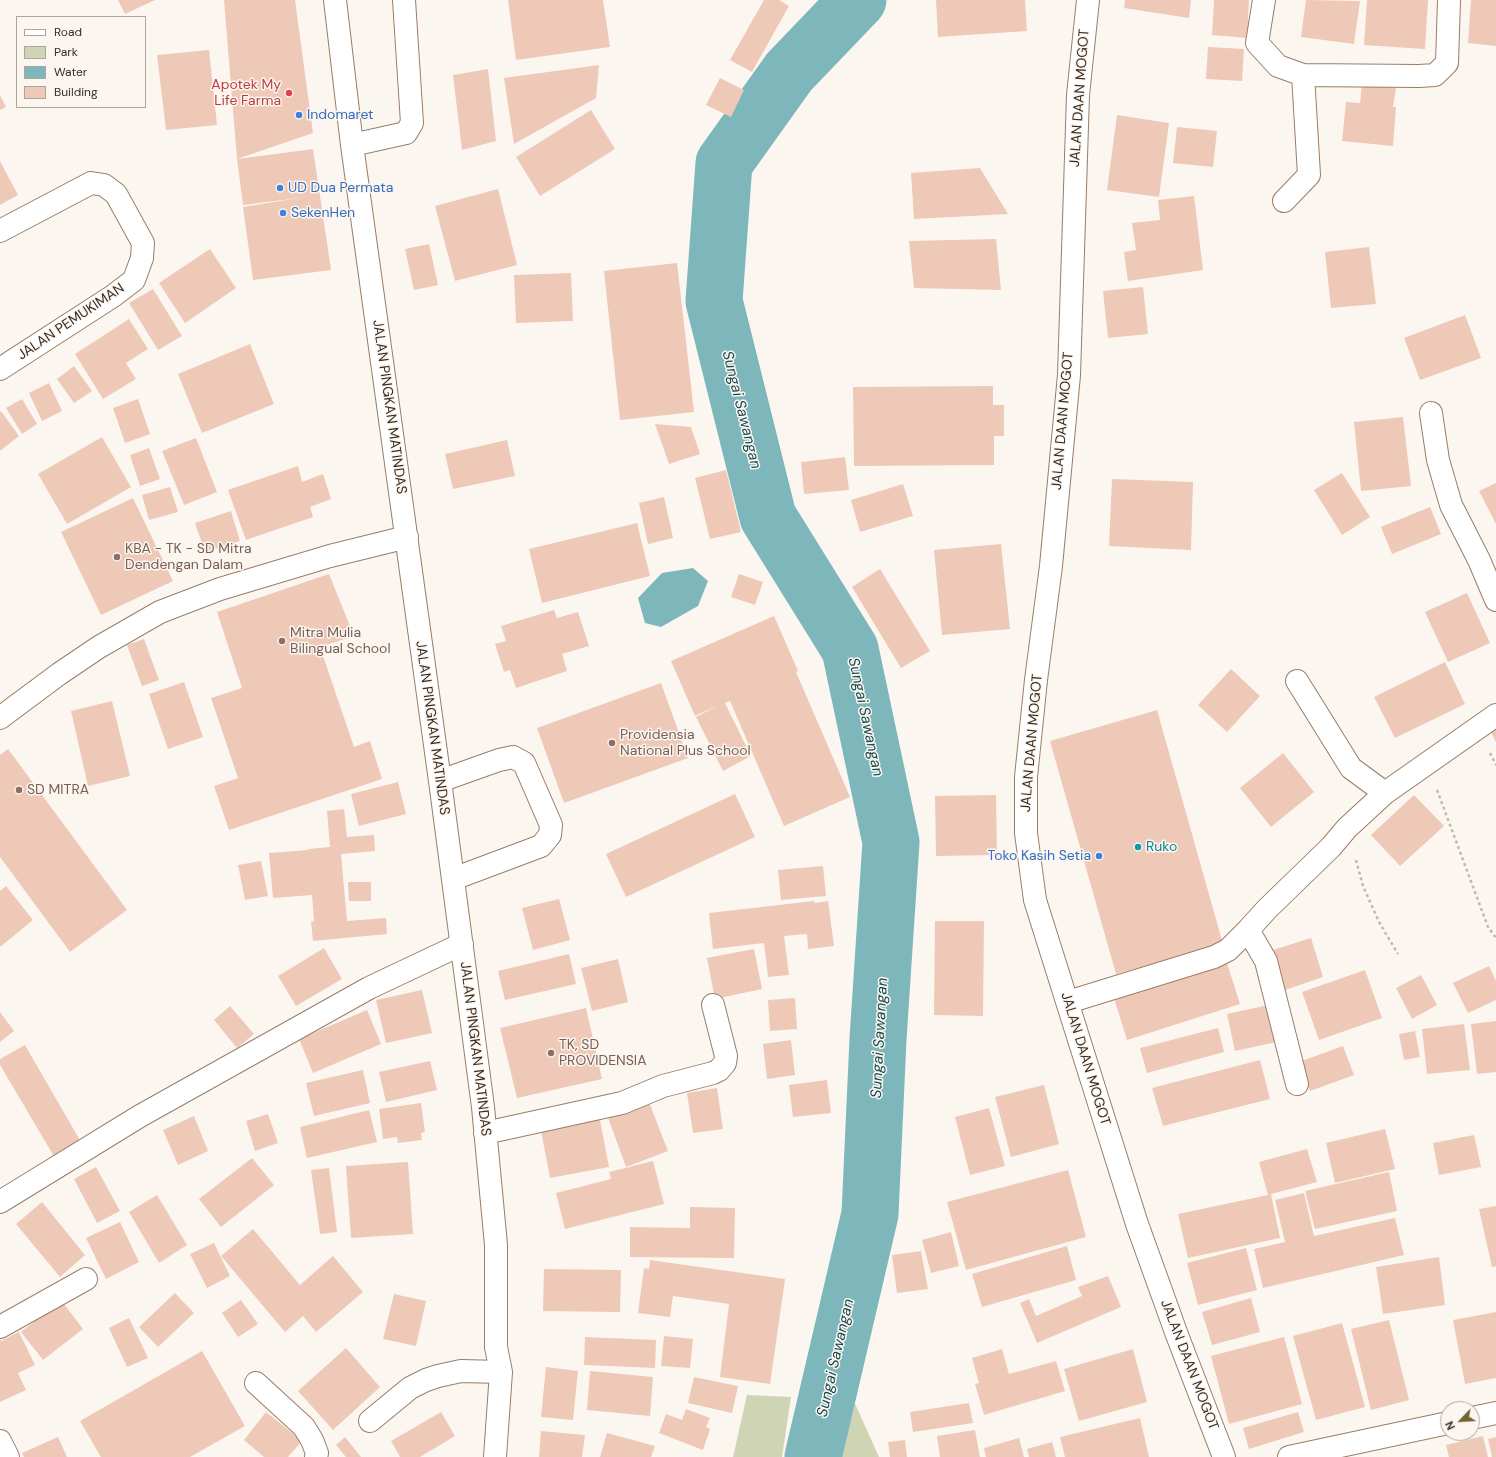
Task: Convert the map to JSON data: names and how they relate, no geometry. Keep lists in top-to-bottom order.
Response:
{
  "streets": {
    "street": ["JALAN DAAN MOGOT", "JALAN PEMUKIMAN", "JALAN PINGKAN MATINDAS"]
  },
  "water": ["Sungai Sawangan"],
  "places": [
    "Apotek My Life Farma",
    "Indomaret",
    "UD Dua Permata",
    "SekenHen",
    "KBA - TK - SD Mitra Dendengan Dalam",
    "Mitra Mulia Bilingual School",
    "Providensia National Plus School",
    "SD MITRA",
    "Ruko",
    "Toko Kasih Setia",
    "TK, SD PROVIDENSIA"
  ],
  "legend": [
    "Road",
    "Park",
    "Water",
    "Building"
  ],
  "north": "bottom left"
}
